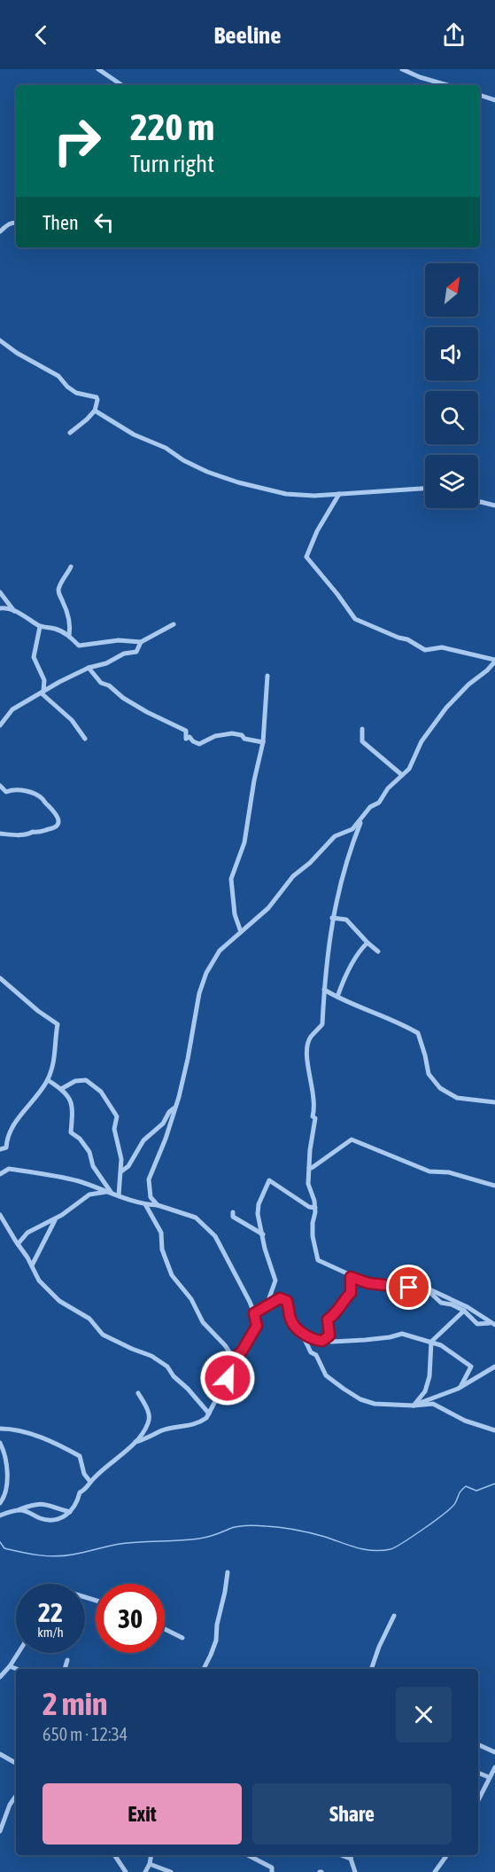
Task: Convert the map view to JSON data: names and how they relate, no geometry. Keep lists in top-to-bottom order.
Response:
{
  "north": "top right",
  "page": {
    "header": "Beeline",
    "turn": ["220 m", "Turn right"],
    "then": "Then",
    "speed": "22 km/h",
    "limit": "30",
    "heading": ["2 min", "650 m · 12:34"],
    "buttons": ["Exit", "Share"]
  }
}
